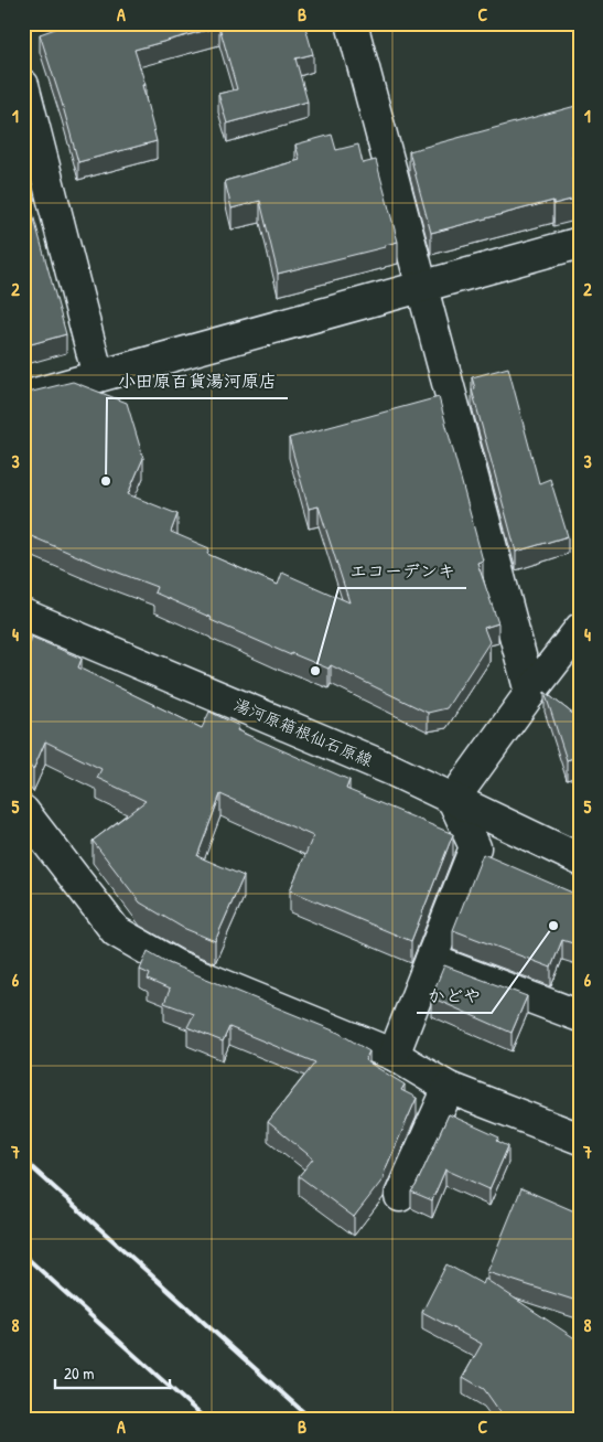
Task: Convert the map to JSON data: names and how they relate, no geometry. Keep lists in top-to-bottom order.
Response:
{
  "streets": {
    "street": ["湯河原箱根仙石原線"]
  },
  "places": ["小田原百貨湯河原店", "エコーデンキ", "かどや"],
  "scale_bar": "20 m",
  "grid": {
    "columns": ["A", "B", "C"],
    "rows": [
      "1",
      "2",
      "3",
      "4",
      "5",
      "6",
      "7",
      "8"
    ]
  }
}
